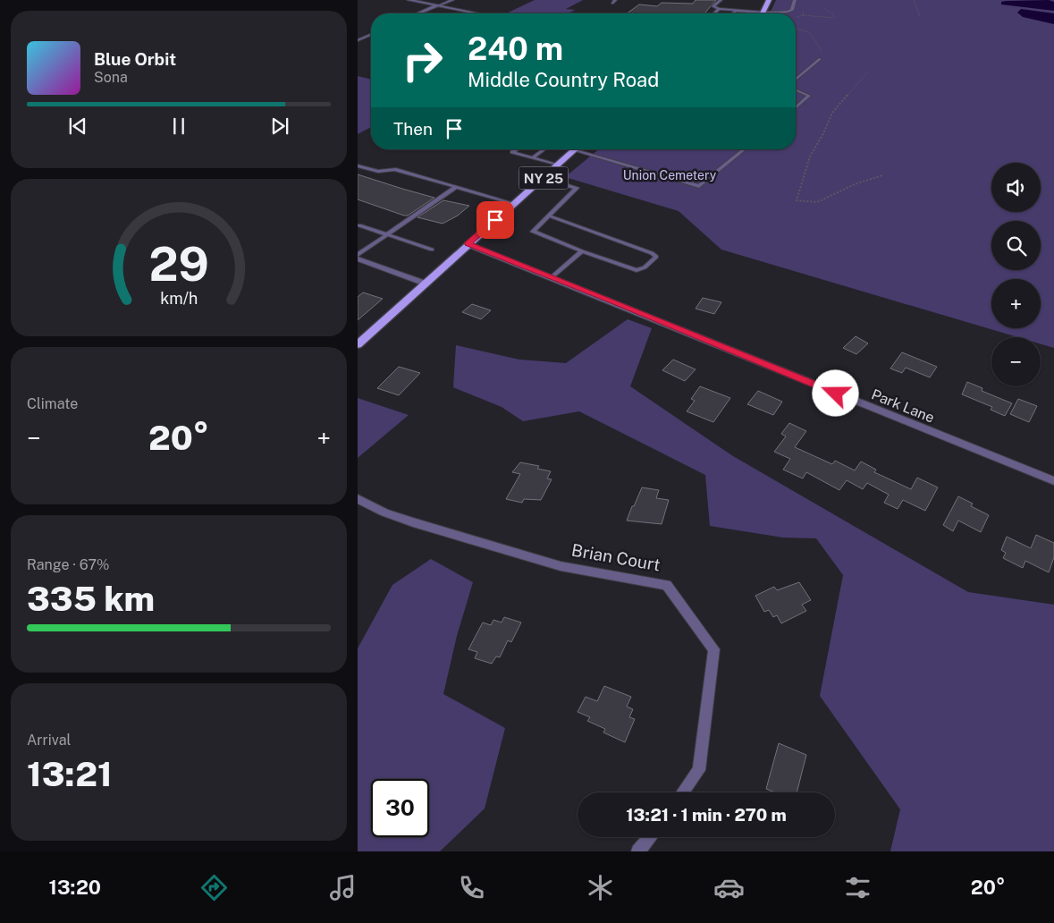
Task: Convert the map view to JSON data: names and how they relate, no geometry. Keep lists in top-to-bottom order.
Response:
{
  "streets": {
    "main road": ["NY 25"],
    "street": ["Park Lane", "Brian Court"]
  },
  "crossings": [
    ["NY 25", "Park Lane"]
  ],
  "parks": ["Union Cemetery"],
  "page": {
    "turn": ["240 m", "Middle Country Road"],
    "song": ["Blue Orbit", "Sona"],
    "then": "Then",
    "map_buttons": ["+", "−"],
    "tile": [
      "Climate",
      ["Range · 67%", "335 km"],
      ["Arrival", "13:21"]
    ],
    "heat": ["−", "20°", "+"],
    "limit": "30",
    "trip": "13:21 · 1 min · 270 m",
    "tabs": ["13:20", "20°"],
    "gauge": ["29", "km/h"]
  }
}
